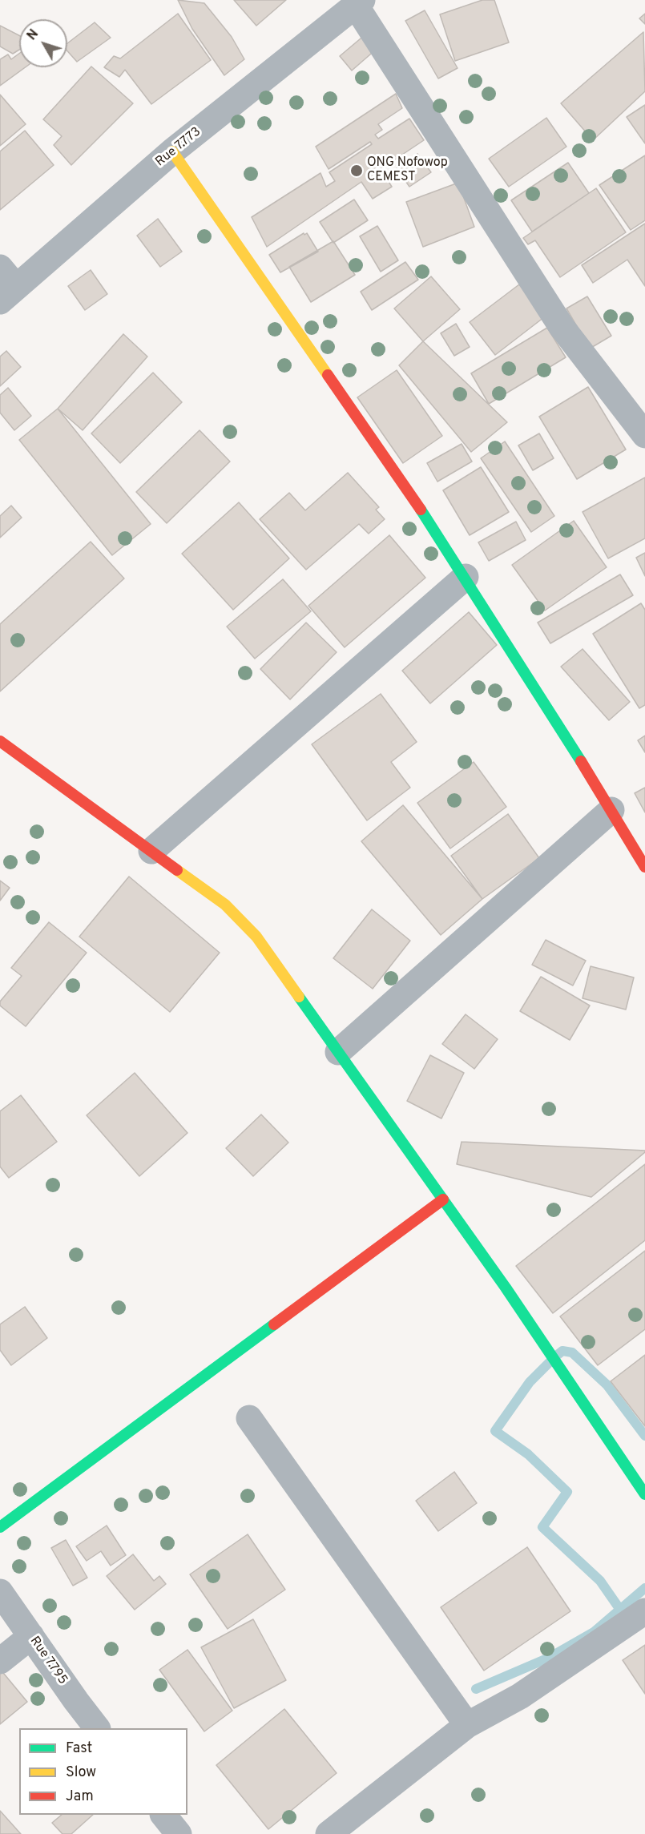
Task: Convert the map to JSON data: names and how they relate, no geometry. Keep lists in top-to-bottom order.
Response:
{
  "streets": {
    "street": ["Rue 7.773", "Rue 7.795"]
  },
  "places": ["ONG Nofowop CEMEST"],
  "legend": ["Fast", "Slow", "Jam"],
  "north": "top left"
}
